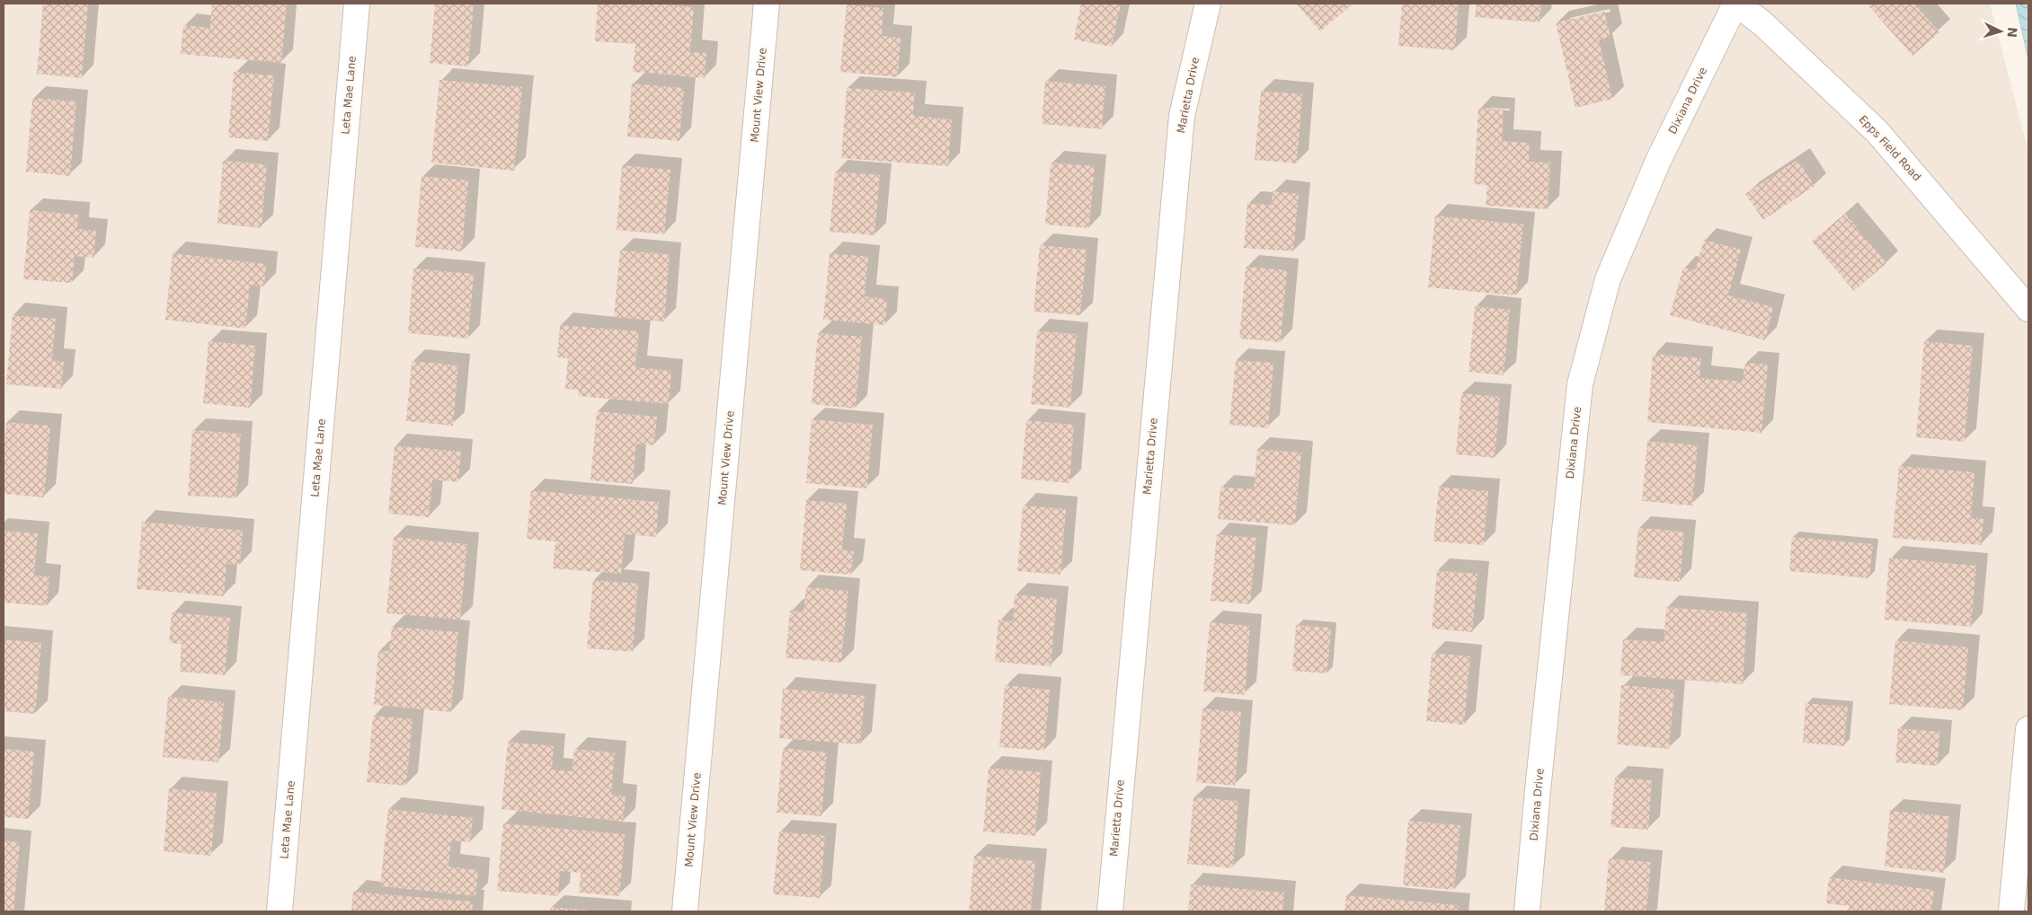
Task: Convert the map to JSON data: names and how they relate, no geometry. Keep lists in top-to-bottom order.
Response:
{
  "streets": {
    "street": [
      "Leta Mae Lane",
      "Mount View Drive",
      "Marietta Drive",
      "Dixiana Drive",
      "Epps Field Road"
    ]
  },
  "crossings": [
    ["Dixiana Drive", "Epps Field Road"]
  ],
  "north": "right"
}
